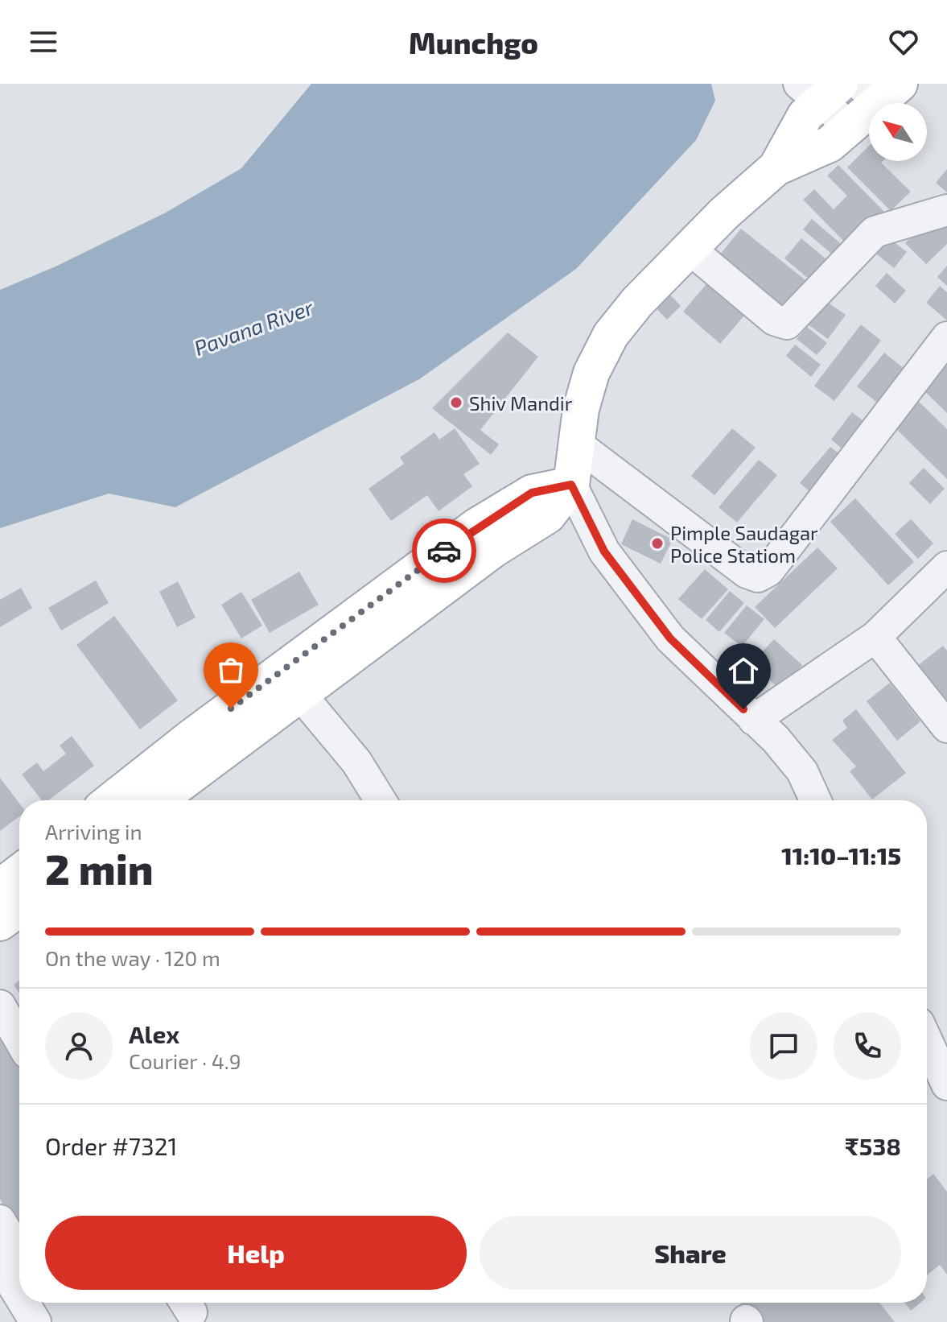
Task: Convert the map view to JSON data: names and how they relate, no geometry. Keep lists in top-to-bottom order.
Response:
{
  "water": ["Pavana River"],
  "places": ["Shiv Mandir", "Pimple Saudagar Police Statiom"],
  "north": "top left",
  "page": {
    "header": "Munchgo",
    "heading": ["2 min", "Arriving in", "11:10–11:15"],
    "panel": [
      "Alex",
      "Courier · 4.9",
      "Order #7321",
      "₹538"
    ],
    "bar": "On the way · 120 m",
    "buttons": ["Help", "Share"]
  }
}
